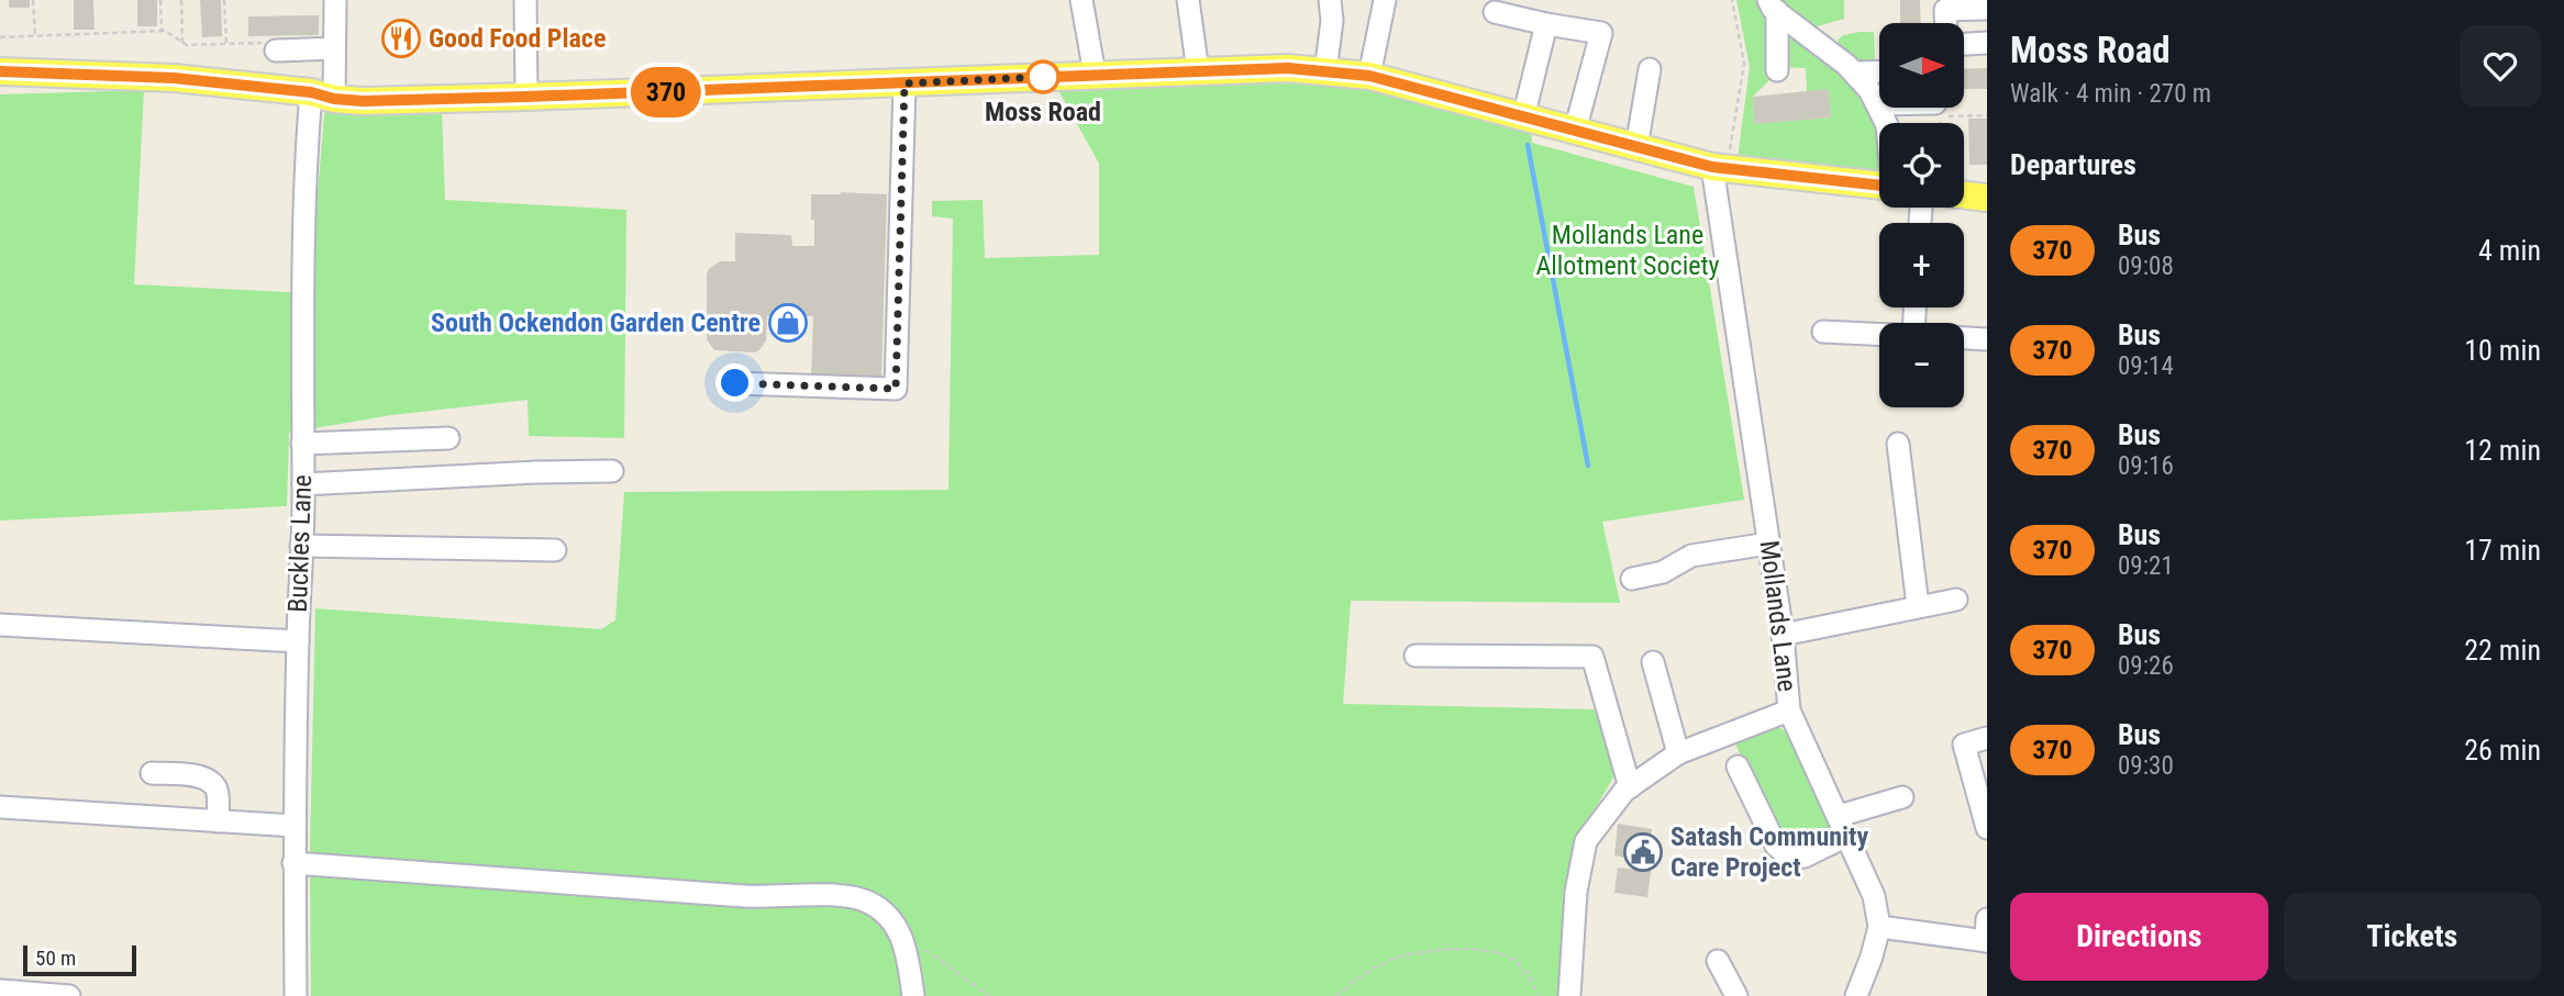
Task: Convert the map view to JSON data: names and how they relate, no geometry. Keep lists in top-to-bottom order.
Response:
{
  "streets": {
    "street": ["Buckles Lane", "Mollands Lane"]
  },
  "parks": ["Mollands Lane Allotment Society"],
  "places": {
    "restaurant": ["Good Food Place"],
    "other": ["Moss Road"],
    "shop": ["South Ockendon Garden Centre"],
    "public building": ["Satash Community Care Project"]
  },
  "lines": ["bus line 370"],
  "scale_bar": "50 m",
  "north": "right",
  "page": {
    "on_map": "370",
    "heading": [
      ["Moss Road", "Walk · 4 min · 270 m"],
      "Departures"
    ],
    "map_buttons": ["+", "−"],
    "list": [
      {
        "mark": "370",
        "name": "Bus",
        "note": "09:08",
        "value": "4 min"
      },
      {
        "mark": "370",
        "name": "Bus",
        "note": "09:14",
        "value": "10 min"
      },
      {
        "mark": "370",
        "name": "Bus",
        "note": "09:16",
        "value": "12 min"
      },
      {
        "mark": "370",
        "name": "Bus",
        "note": "09:21",
        "value": "17 min"
      },
      {
        "mark": "370",
        "name": "Bus",
        "note": "09:26",
        "value": "22 min"
      },
      {
        "mark": "370",
        "name": "Bus",
        "note": "09:30",
        "value": "26 min"
      }
    ],
    "buttons": ["Directions", "Tickets"],
    "scale": "50 m"
  }
}
